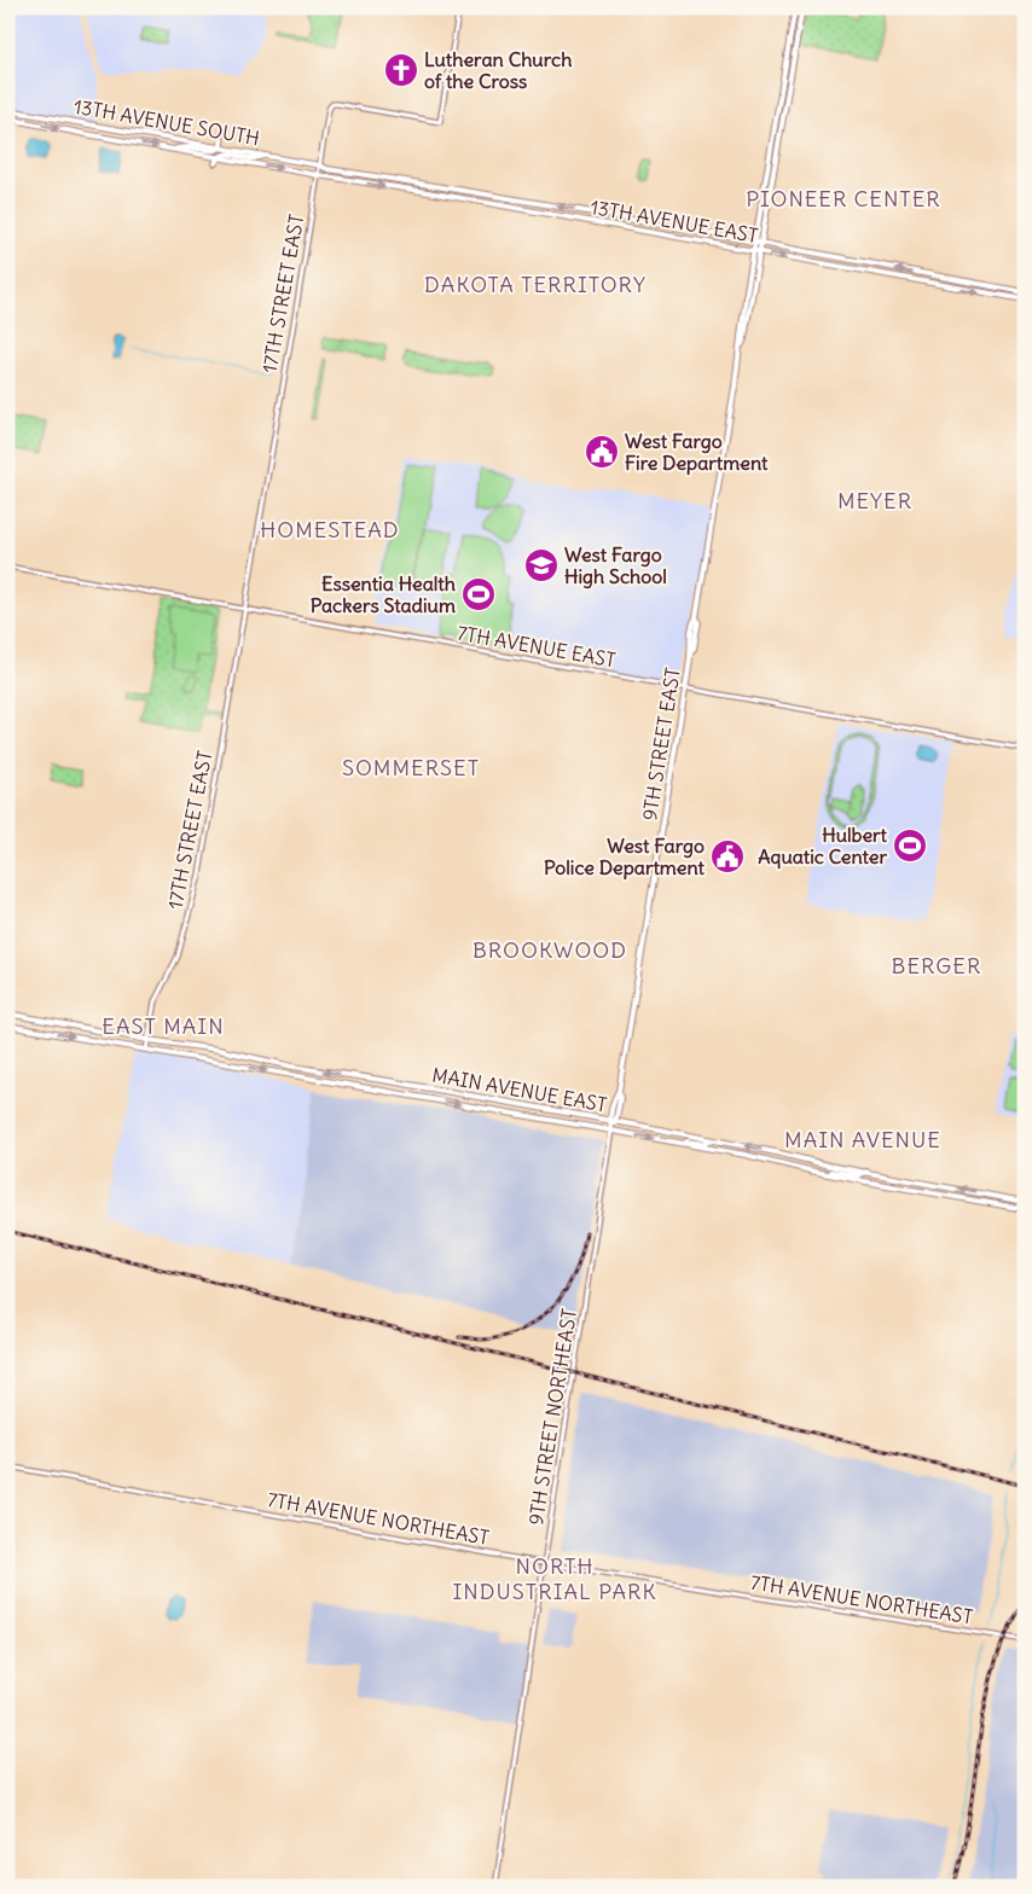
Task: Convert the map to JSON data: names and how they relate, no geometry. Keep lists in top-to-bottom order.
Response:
{
  "streets": {
    "main road": [
      "13TH AVENUE SOUTH",
      "13TH AVENUE EAST",
      "9TH STREET EAST",
      "MAIN AVENUE EAST"
    ],
    "street": [
      "17TH STREET EAST",
      "7TH AVENUE EAST",
      "9TH STREET NORTHEAST",
      "7TH AVENUE NORTHEAST"
    ]
  },
  "crossings": [
    ["13TH AVENUE SOUTH", "13TH AVENUE EAST"],
    ["13TH AVENUE SOUTH", "17TH STREET EAST"],
    ["13TH AVENUE EAST", "17TH STREET EAST"],
    ["13TH AVENUE EAST", "9TH STREET EAST"],
    ["17TH STREET EAST", "7TH AVENUE EAST"],
    ["17TH STREET EAST", "MAIN AVENUE EAST"],
    ["7TH AVENUE EAST", "9TH STREET EAST"],
    ["9TH STREET EAST", "MAIN AVENUE EAST"],
    ["9TH STREET EAST", "9TH STREET NORTHEAST"],
    ["MAIN AVENUE EAST", "9TH STREET NORTHEAST"],
    ["9TH STREET NORTHEAST", "7TH AVENUE NORTHEAST"]
  ],
  "districts": [
    "PIONEER CENTER",
    "DAKOTA TERRITORY",
    "MEYER",
    "HOMESTEAD",
    "SOMMERSET",
    "BROOKWOOD",
    "BERGER",
    "EAST MAIN",
    "MAIN AVENUE",
    "NORTH INDUSTRIAL PARK"
  ],
  "places": {
    "church": ["Lutheran Church of the Cross"],
    "public building": ["West Fargo Fire Department", "West Fargo Police Department"],
    "school or university": ["West Fargo High School"],
    "sports": ["Essentia Health Packers Stadium", "Hulbert Aquatic Center"]
  }
}
